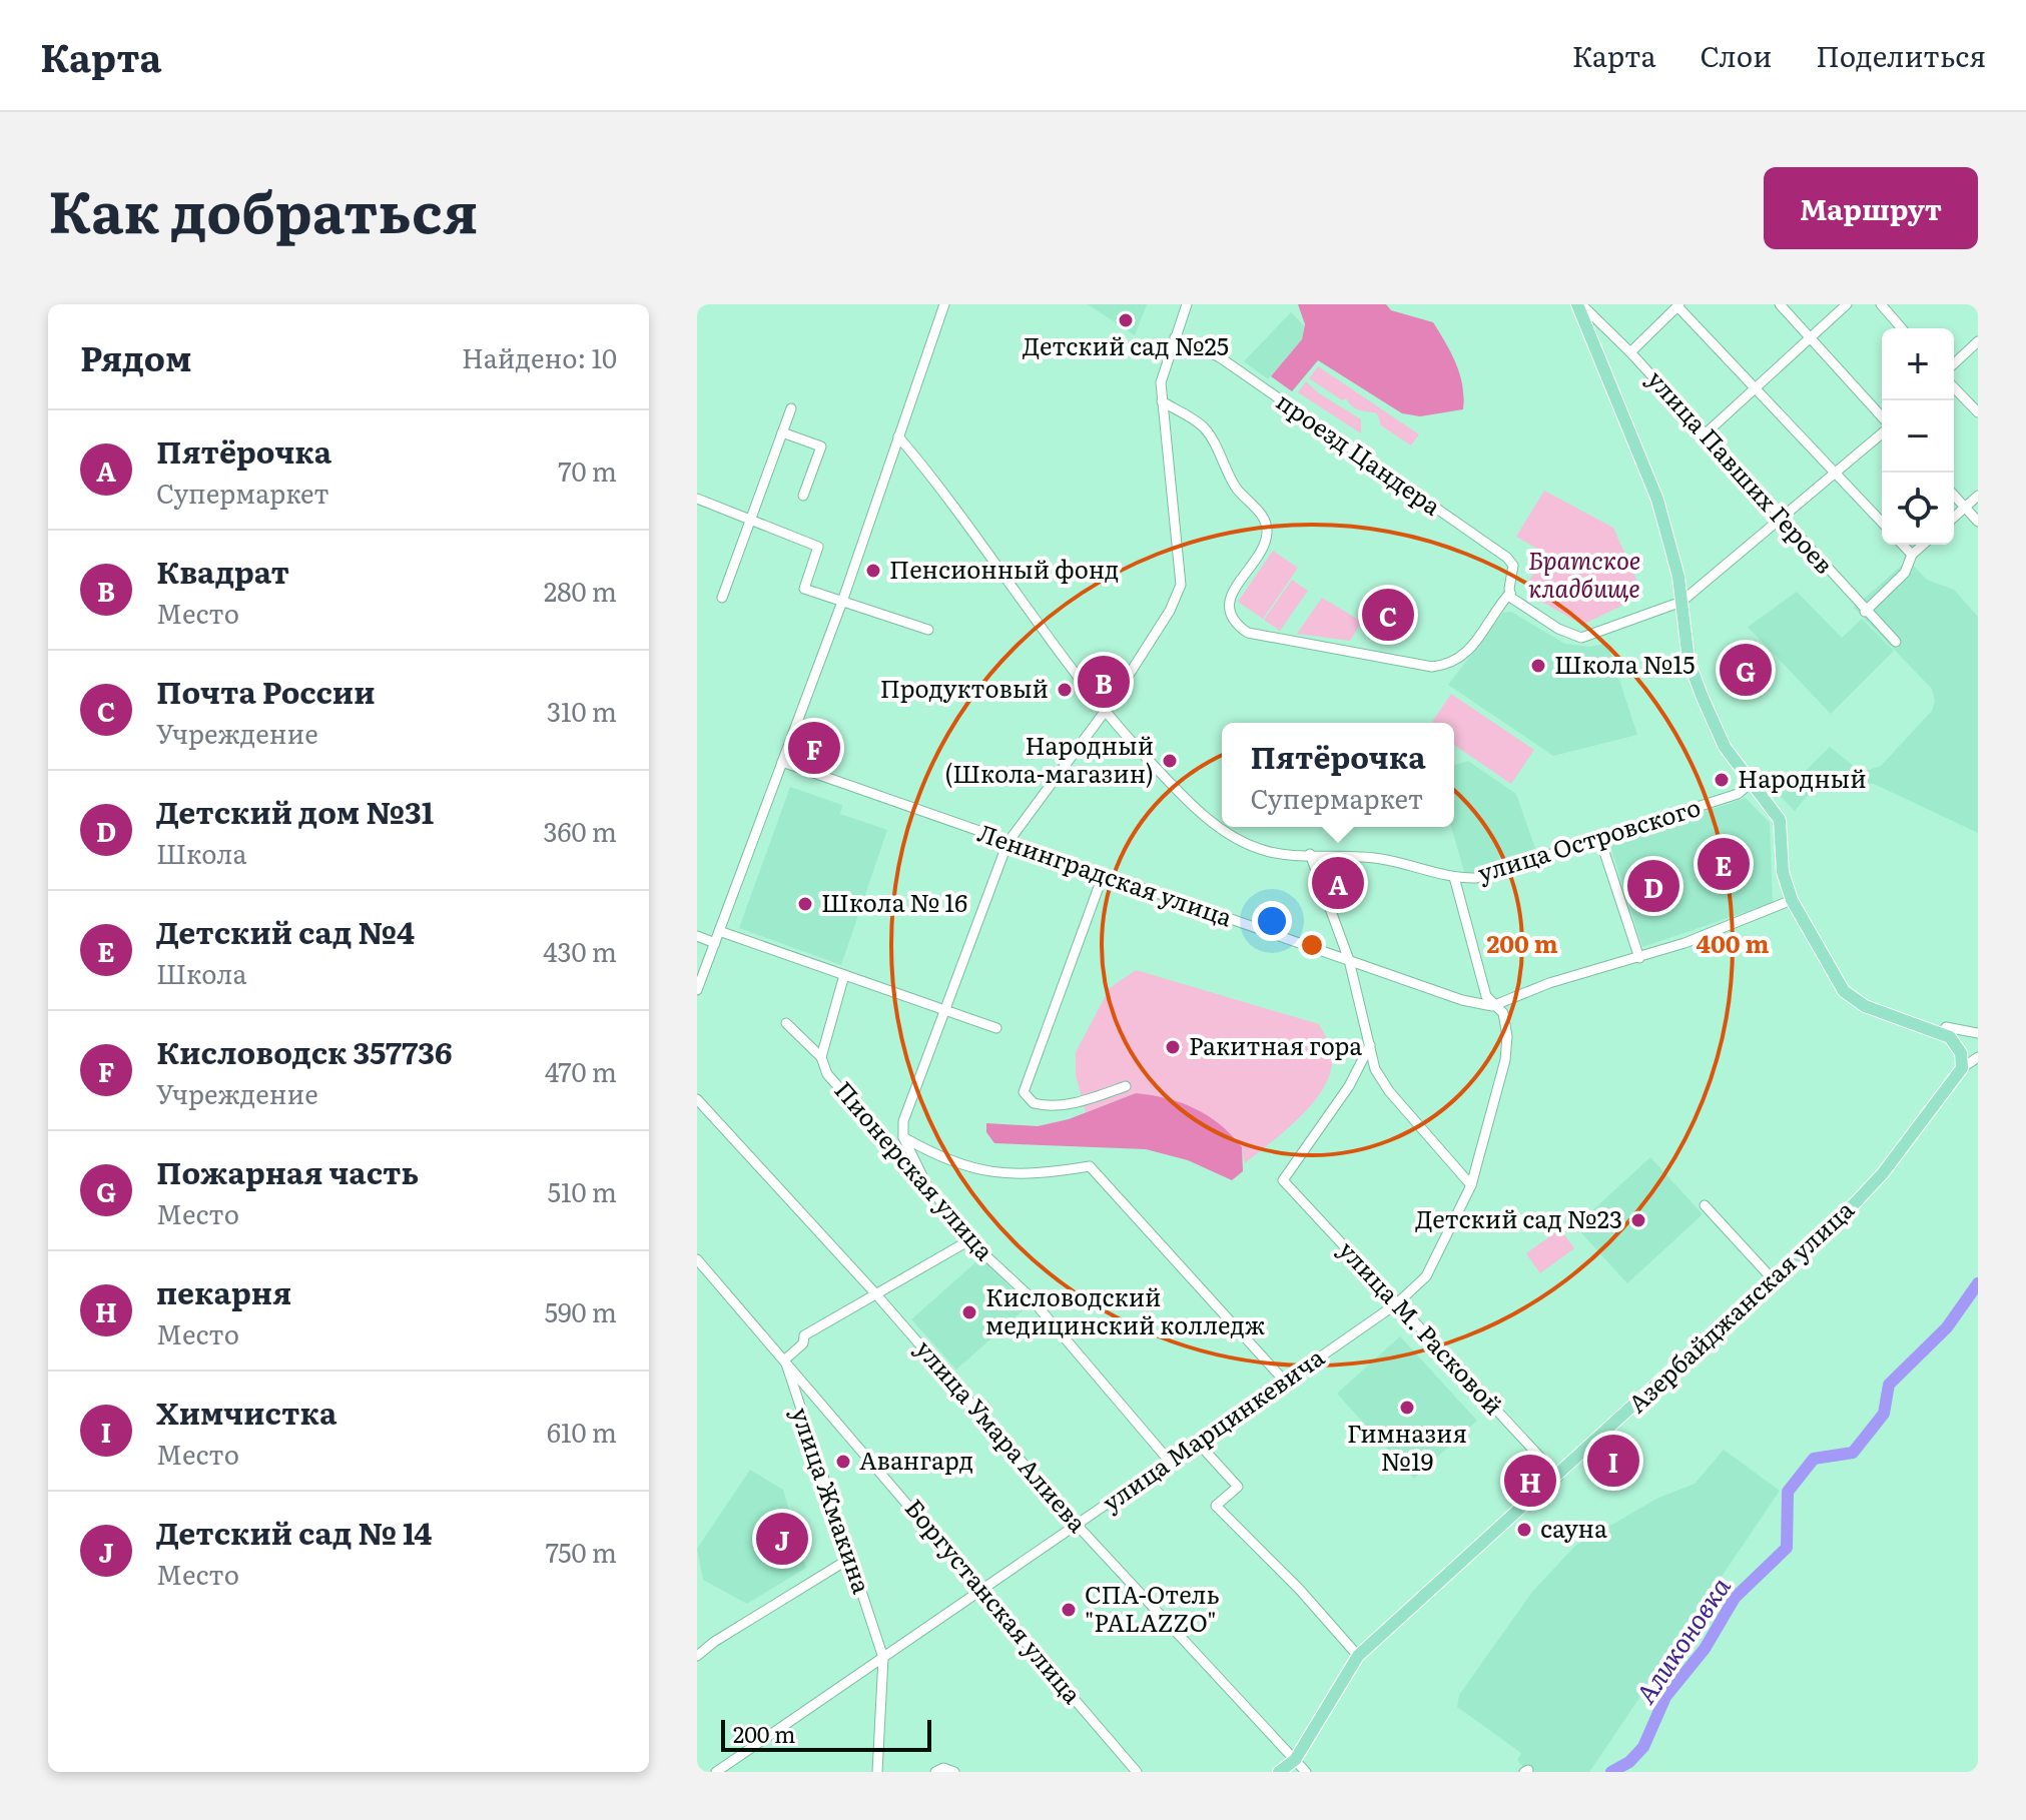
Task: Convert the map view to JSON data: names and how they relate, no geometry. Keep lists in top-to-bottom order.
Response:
{
  "streets": {
    "main road": ["Азербайджанская улица"],
    "street": [
      "проезд Цандера",
      "улица Павших Героев",
      "улица Островского",
      "Ленинградская улица",
      "Пионерская улица",
      "улица М. Расковой",
      "улица Марцинкевича",
      "улица Умара Алиева",
      "улица Жмакина",
      "Боргустанская улица"
    ]
  },
  "crossings": [
    ["улица Островского", "улица Марцинкевича"],
    ["Ленинградская улица", "улица Марцинкевича"],
    ["Пионерская улица", "улица Марцинкевича"],
    ["Азербайджанская улица", "улица М. Расковой"],
    ["Азербайджанская улица", "улица Умара Алиева"],
    ["улица М. Расковой", "улица Марцинкевича"],
    ["улица Марцинкевича", "улица Умара Алиева"],
    ["улица Марцинкевича", "улица Жмакина"],
    ["улица Марцинкевича", "Боргустанская улица"],
    ["улица Жмакина", "Боргустанская улица"]
  ],
  "water": ["Аликоновка"],
  "parks": ["Братское кладбище"],
  "places": [
    "Детский сад №25",
    "Пенсионный фонд",
    "Школа №15",
    "Продуктовый",
    "Народный (Школа-магазин)",
    "Народный",
    "Школа № 16",
    "Ракитная гора",
    "Детский сад №23",
    "Кисловодский медицинский колледж",
    "Гимназия №19",
    "Авангард",
    "сауна",
    "СПА-Отель \"PALAZZO\""
  ],
  "scale_bar": "200 m",
  "page": {
    "header": "Карта",
    "nav": ["Карта", "Слои", "Поделиться"],
    "title": "Как добраться",
    "buttons": "Маршрут",
    "heading": ["Рядом", "Найдено: 10"],
    "map_buttons": ["+", "−"],
    "list": [
      {
        "mark": "A",
        "name": "Пятёрочка",
        "note": "Супермаркет",
        "value": "70 m"
      },
      {
        "mark": "B",
        "name": "Квадрат",
        "note": "Место",
        "value": "280 m"
      },
      {
        "mark": "C",
        "name": "Почта России",
        "note": "Учреждение",
        "value": "310 m"
      },
      {
        "mark": "D",
        "name": "Детский дом №31",
        "note": "Школа",
        "value": "360 m"
      },
      {
        "mark": "E",
        "name": "Детский сад №4",
        "note": "Школа",
        "value": "430 m"
      },
      {
        "mark": "F",
        "name": "Кисловодск 357736",
        "note": "Учреждение",
        "value": "470 m"
      },
      {
        "mark": "G",
        "name": "Пожарная часть",
        "note": "Место",
        "value": "510 m"
      },
      {
        "mark": "H",
        "name": "пекарня",
        "note": "Место",
        "value": "590 m"
      },
      {
        "mark": "I",
        "name": "Химчистка",
        "note": "Место",
        "value": "610 m"
      },
      {
        "mark": "J",
        "name": "Детский сад № 14",
        "note": "Место",
        "value": "750 m"
      }
    ],
    "pins": [
      "C",
      "G",
      "B",
      "F",
      "E",
      "A",
      "D",
      "I",
      "H",
      "J"
    ],
    "popup": ["Пятёрочка", "Супермаркет"],
    "scale": "200 m"
  },
  "rings": ["200 m", "400 m"]
}
